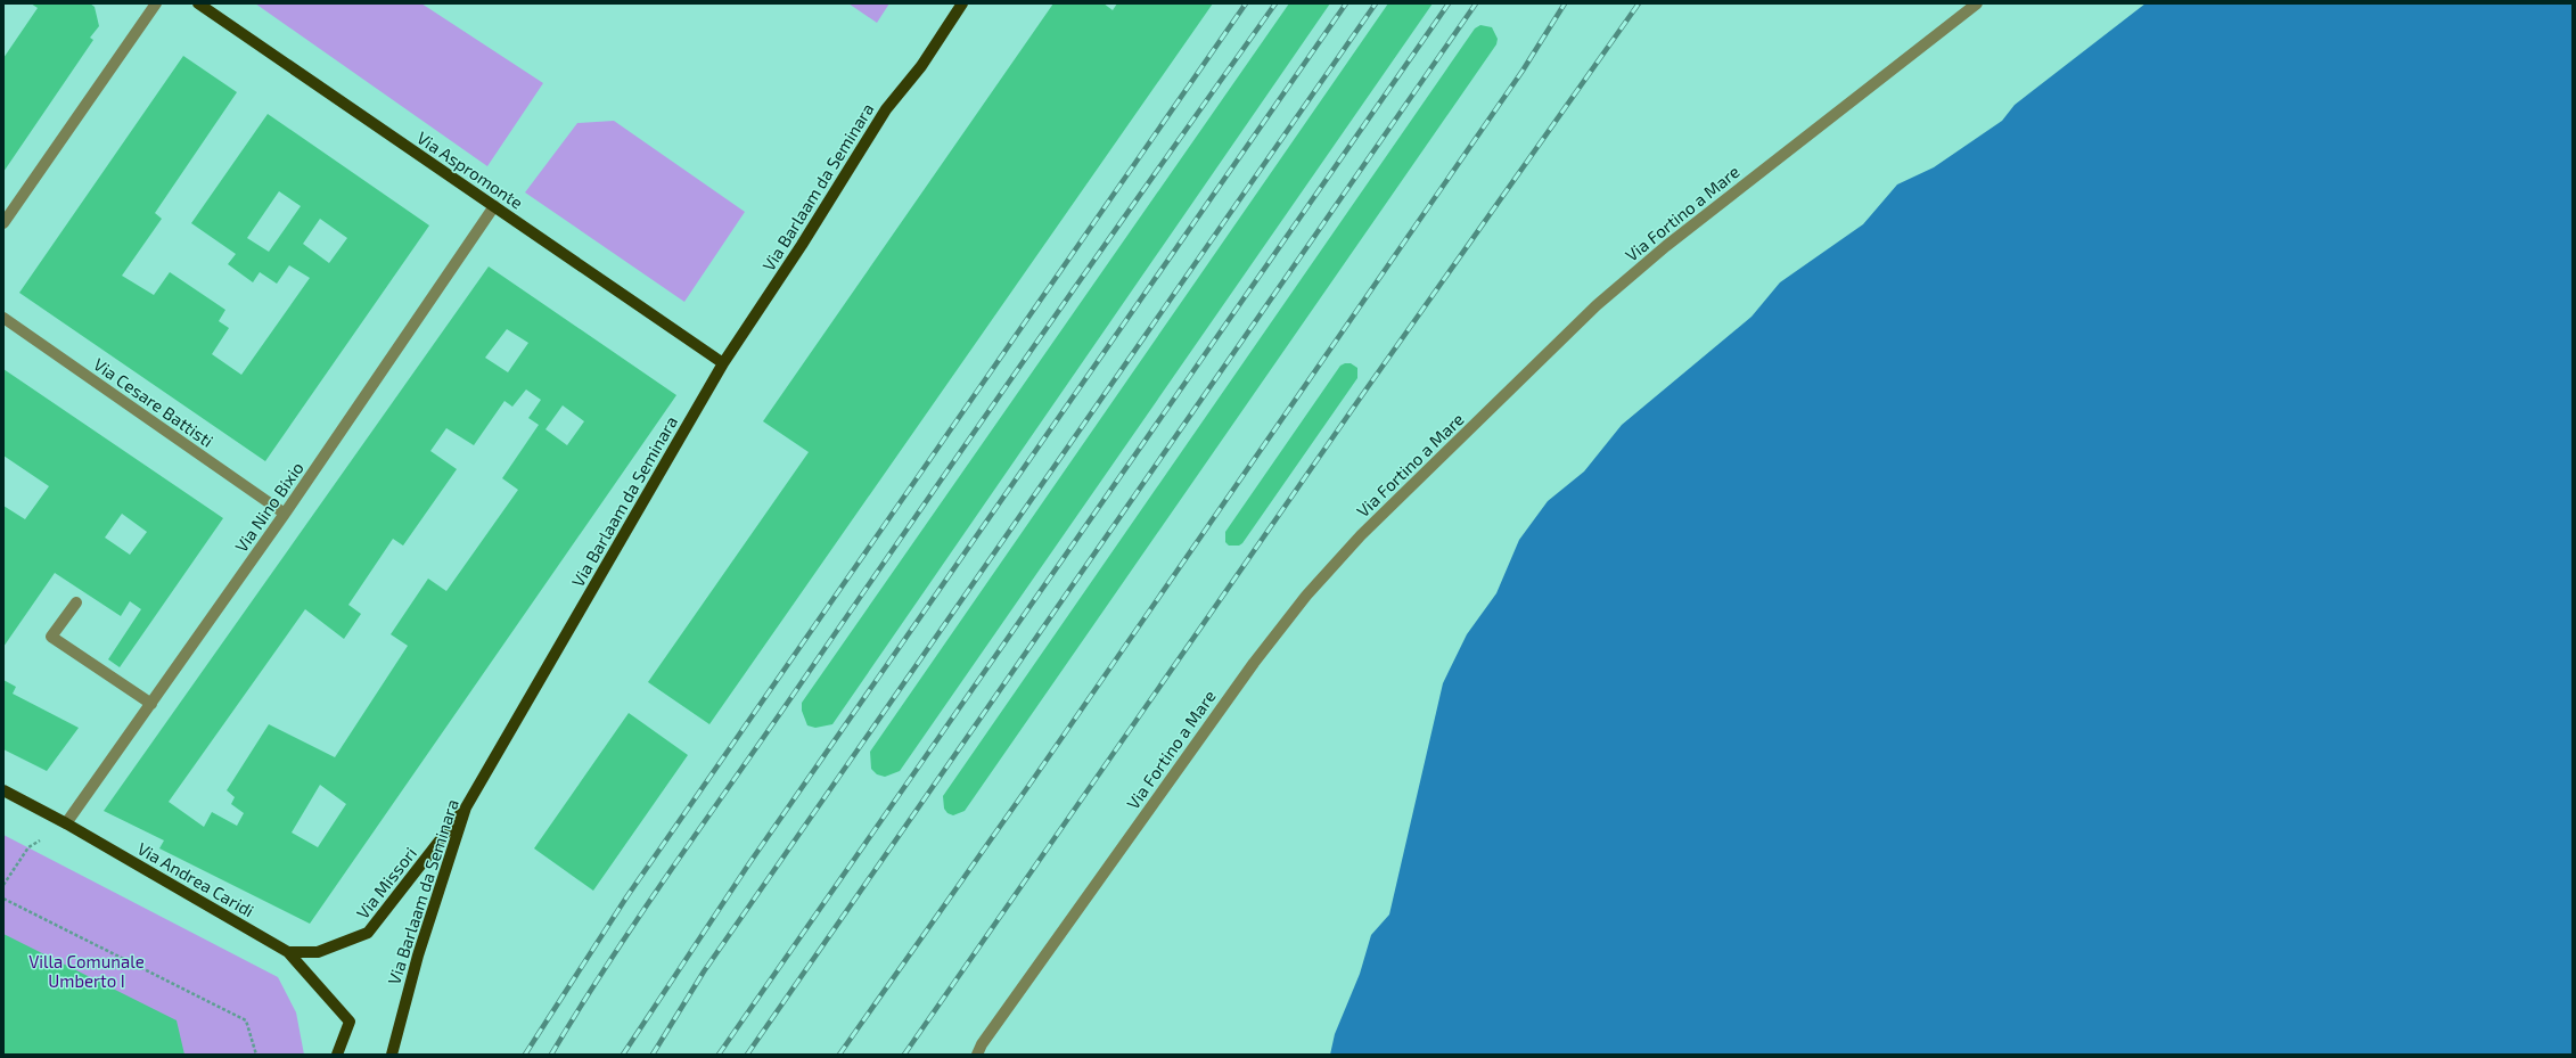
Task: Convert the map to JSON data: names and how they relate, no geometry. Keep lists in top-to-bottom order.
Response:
{
  "streets": {
    "main road": [
      "Via Aspromonte",
      "Via Barlaam da Seminara",
      "Via Andrea Caridi",
      "Via Missori"
    ],
    "street": ["Via Fortino a Mare", "Via Cesare Battisti", "Via Nino Bixio"]
  },
  "crossings": [
    ["Via Aspromonte", "Via Barlaam da Seminara"],
    ["Via Aspromonte", "Via Nino Bixio"],
    ["Via Barlaam da Seminara", "Via Missori"],
    ["Via Cesare Battisti", "Via Nino Bixio"],
    ["Via Nino Bixio", "Via Andrea Caridi"],
    ["Via Andrea Caridi", "Via Missori"]
  ],
  "parks": ["Villa Comunale Umberto I"]
}
